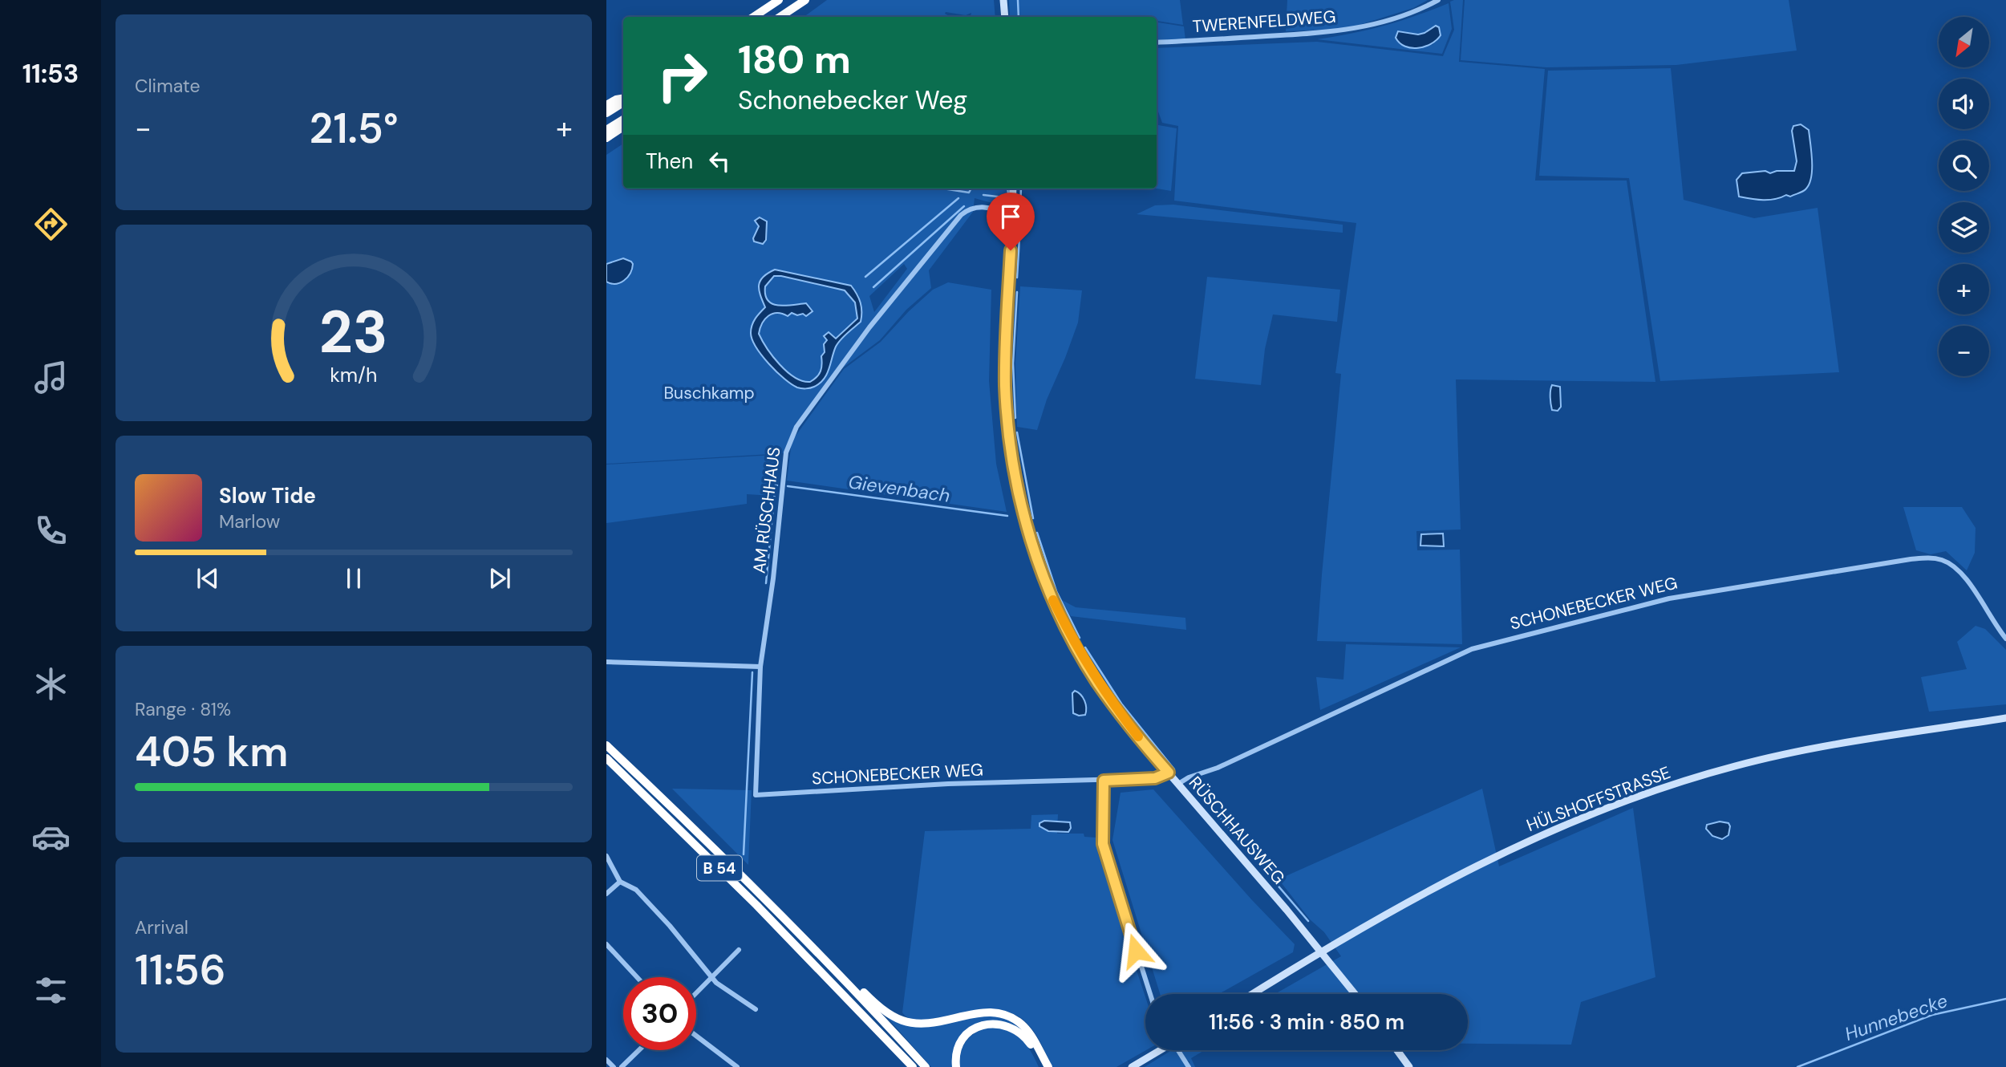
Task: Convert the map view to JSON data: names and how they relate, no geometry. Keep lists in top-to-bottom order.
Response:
{
  "streets": {
    "highway": ["B 54"],
    "main road": ["HÜLSHOFFSTRASSE", "RÜSCHHAUSWEG"],
    "street": ["TWERENFELDWEG", "AM RÜSCHHAUS", "SCHONEBECKER WEG"]
  },
  "crossings": [
    ["AM RÜSCHHAUS", "SCHONEBECKER WEG"],
    ["AM RÜSCHHAUS", "RÜSCHHAUSWEG"],
    ["SCHONEBECKER WEG", "RÜSCHHAUSWEG"],
    ["HÜLSHOFFSTRASSE", "RÜSCHHAUSWEG"]
  ],
  "water": ["Gievenbach", "Hunnebecke"],
  "parks": ["Buschkamp"],
  "north": "bottom left",
  "page": {
    "tabs": "11:53",
    "tile": [
      "Climate",
      ["Range · 81%", "405 km"],
      ["Arrival", "11:56"]
    ],
    "map_buttons": ["+", "−"],
    "turn": ["180 m", "Schonebecker Weg"],
    "heat": ["−", "21.5°", "+"],
    "then": "Then",
    "song": ["Slow Tide", "Marlow"],
    "limit": "30",
    "trip": "11:56 · 3 min · 850 m",
    "gauge": ["23", "km/h"]
  }
}
